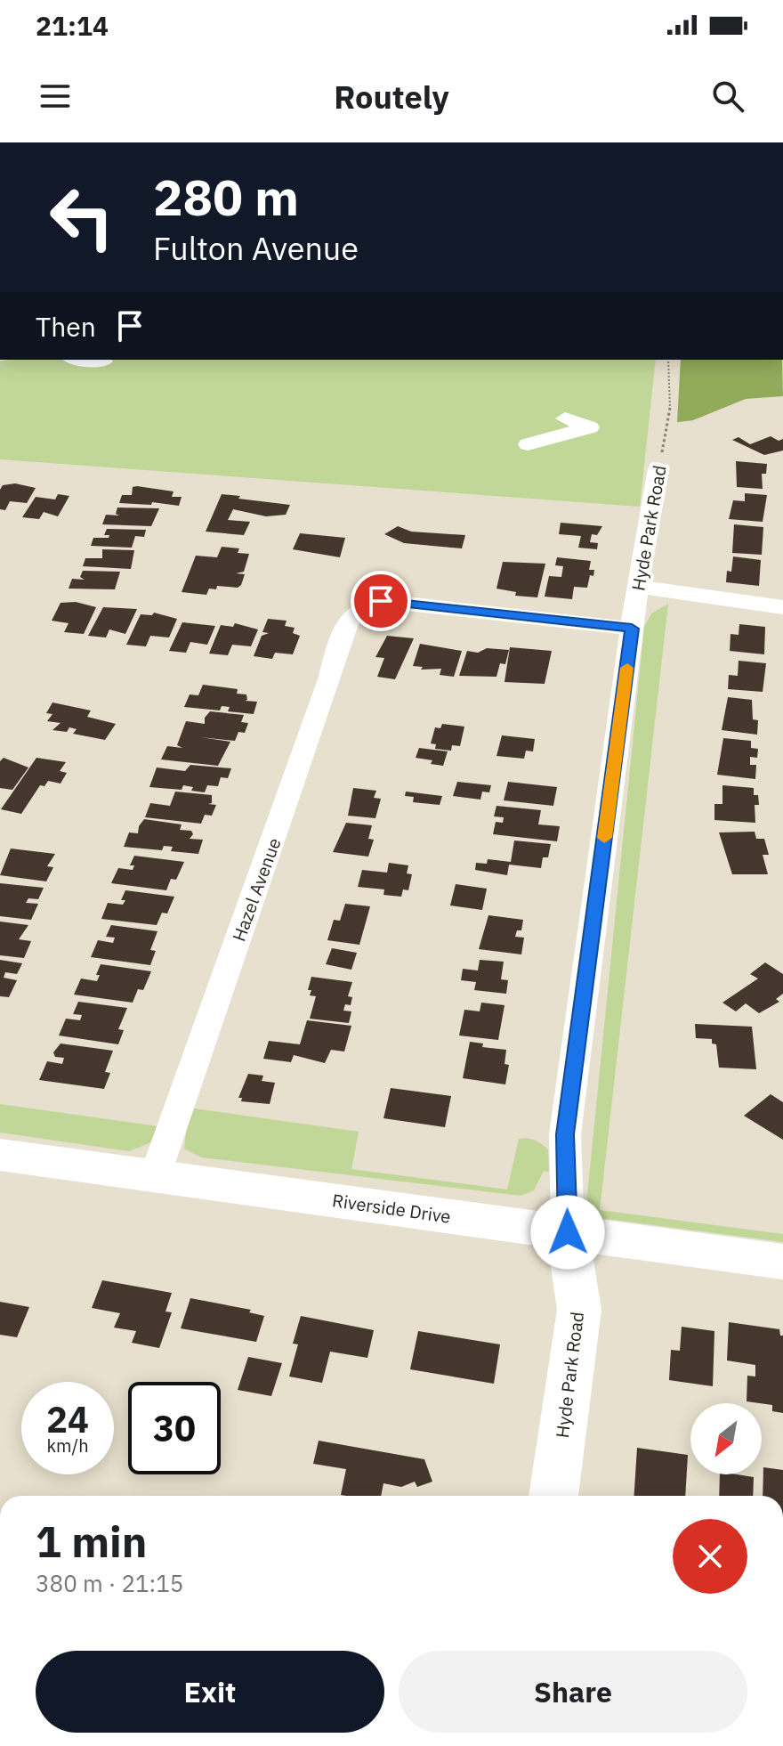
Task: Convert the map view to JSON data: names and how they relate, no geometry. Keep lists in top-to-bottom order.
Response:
{
  "streets": {
    "main road": ["Hyde Park Road", "Riverside Drive"],
    "street": ["Hazel Avenue"]
  },
  "crossings": [
    ["Hyde Park Road", "Hazel Avenue"],
    ["Hyde Park Road", "Riverside Drive"],
    ["Hazel Avenue", "Riverside Drive"]
  ],
  "north": "bottom left",
  "page": {
    "status": "21:14",
    "header": "Routely",
    "turn": ["280 m", "Fulton Avenue"],
    "then": "Then",
    "speed": "24 km/h",
    "limit": "30",
    "heading": ["1 min", "380 m · 21:15"],
    "buttons": ["Exit", "Share"]
  }
}
